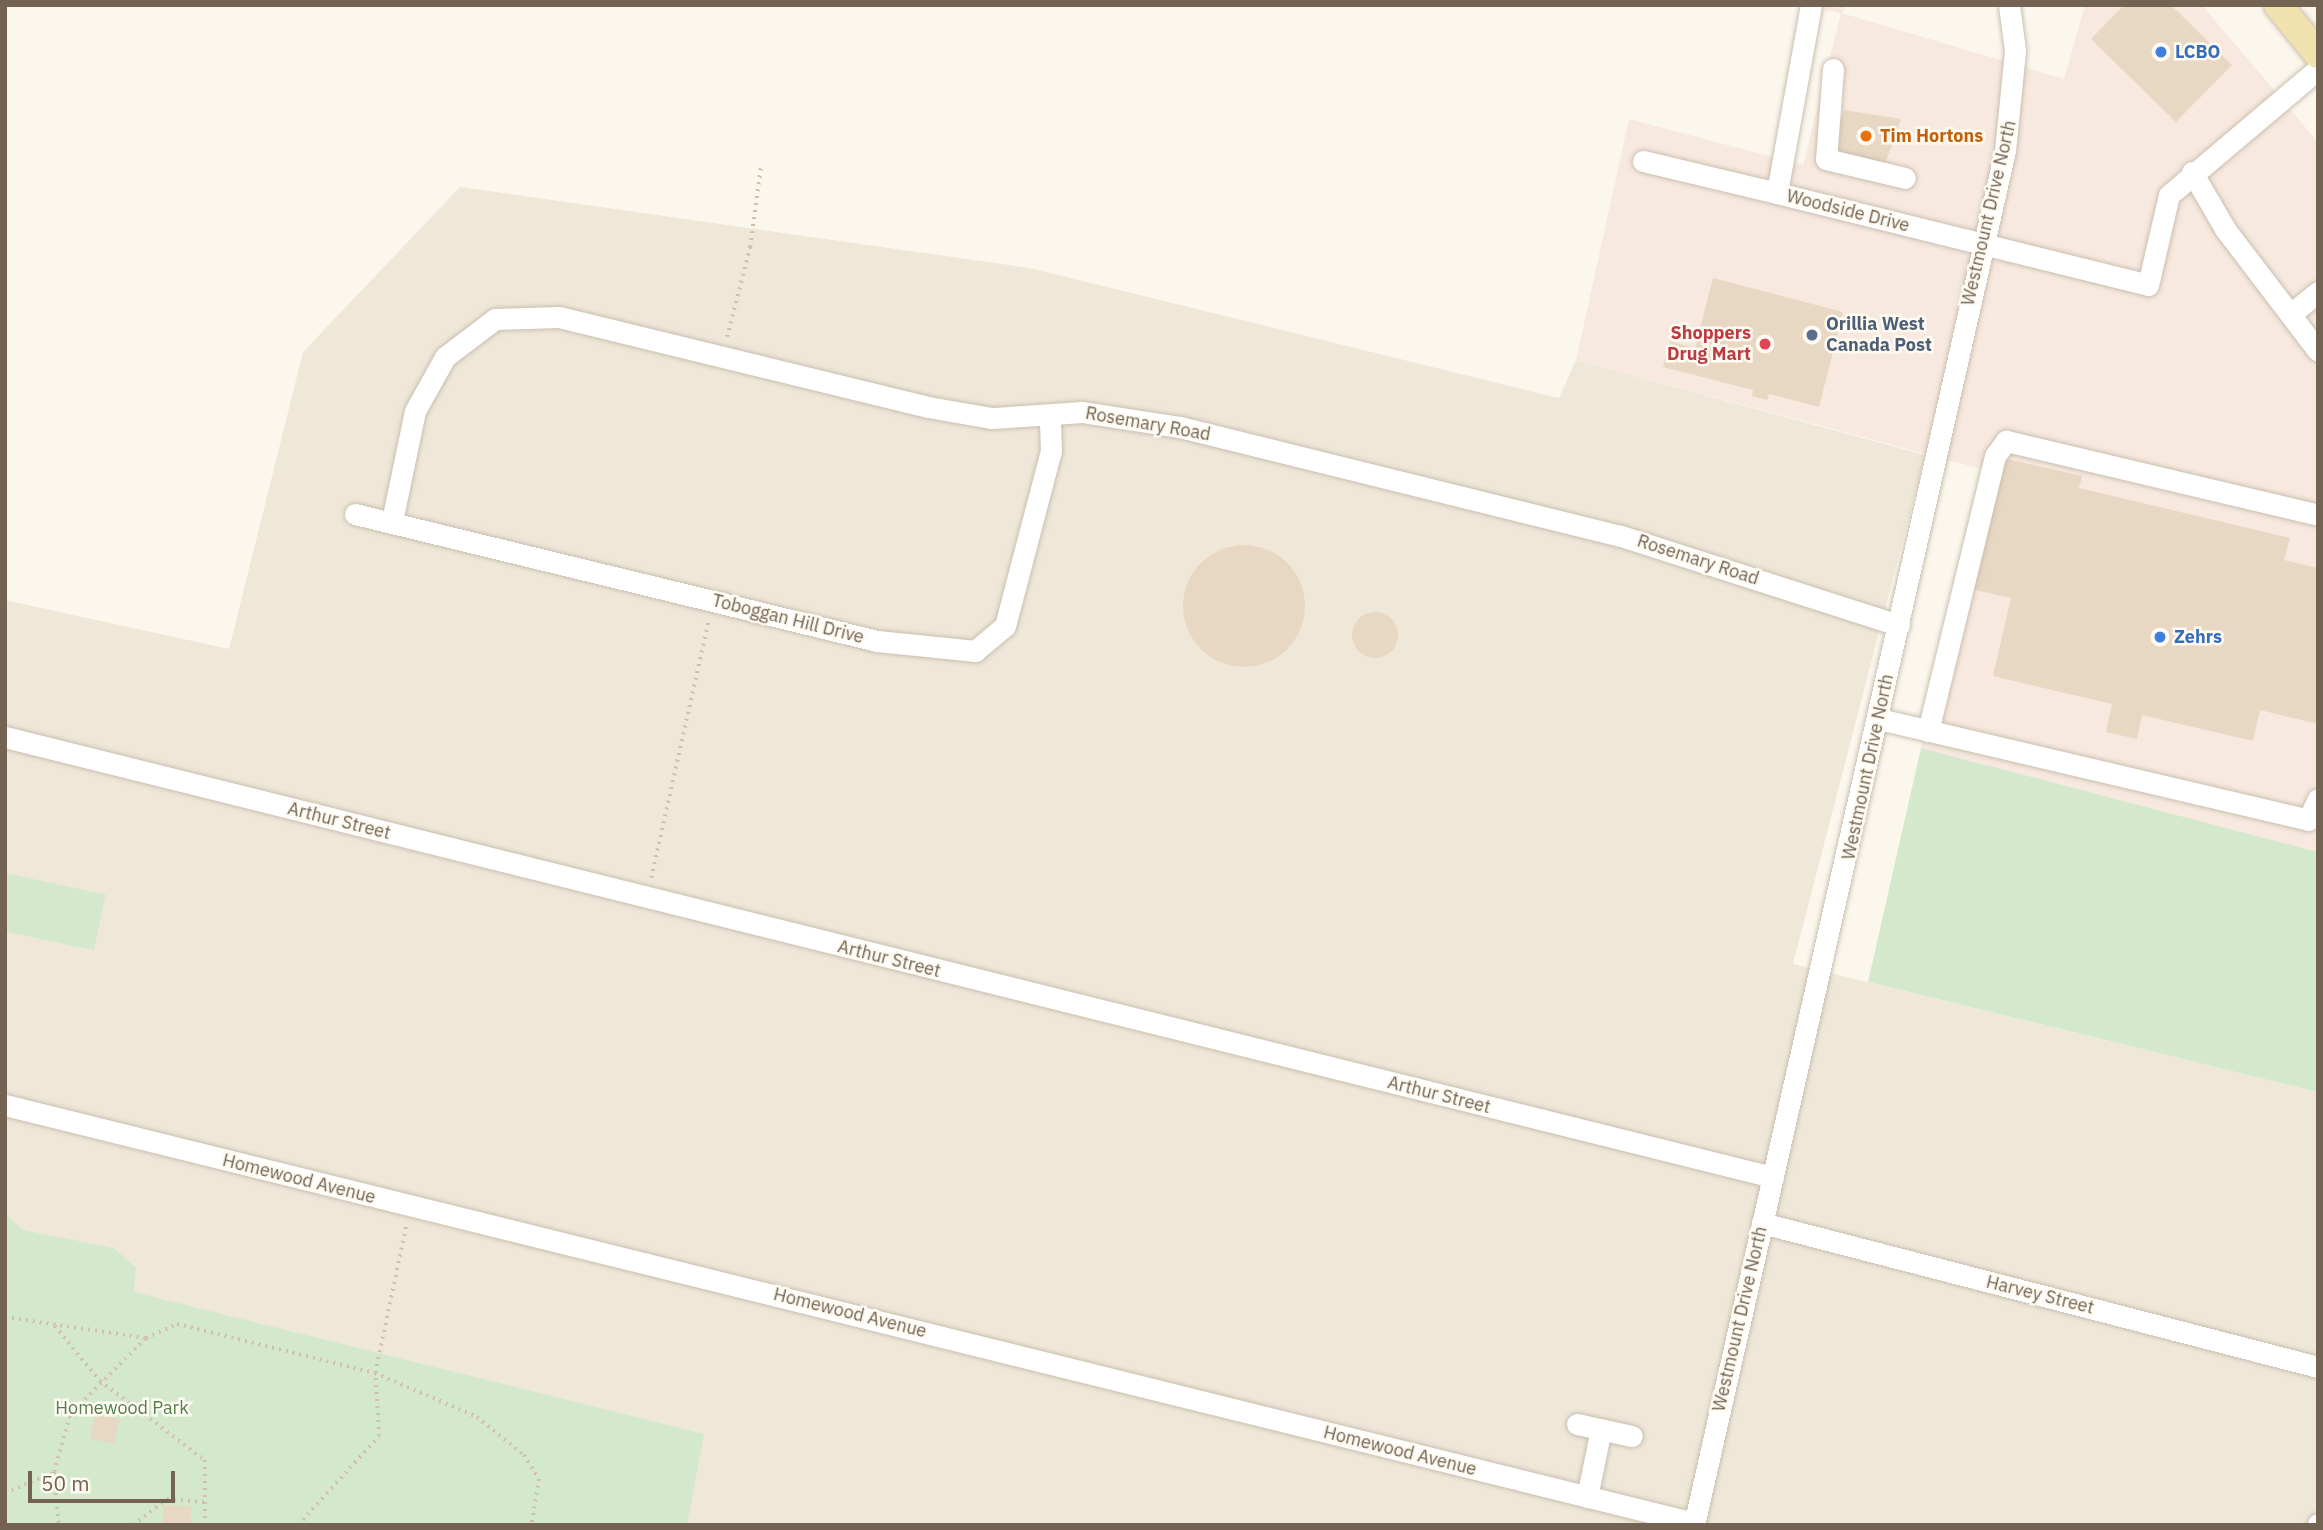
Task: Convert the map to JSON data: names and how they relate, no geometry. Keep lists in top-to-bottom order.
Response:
{
  "streets": {
    "street": [
      "Woodside Drive",
      "Westmount Drive North",
      "Rosemary Road",
      "Toboggan Hill Drive",
      "Arthur Street",
      "Homewood Avenue",
      "Harvey Street"
    ]
  },
  "crossings": [
    ["Woodside Drive", "Westmount Drive North"],
    ["Westmount Drive North", "Rosemary Road"],
    ["Westmount Drive North", "Arthur Street"],
    ["Westmount Drive North", "Homewood Avenue"],
    ["Westmount Drive North", "Harvey Street"],
    ["Rosemary Road", "Toboggan Hill Drive"]
  ],
  "parks": ["Homewood Park"],
  "places": [
    "LCBO",
    "Tim Hortons",
    "Orillia West Canada Post",
    "Shoppers Drug Mart",
    "Zehrs"
  ],
  "scale_bar": "50 m"
}
